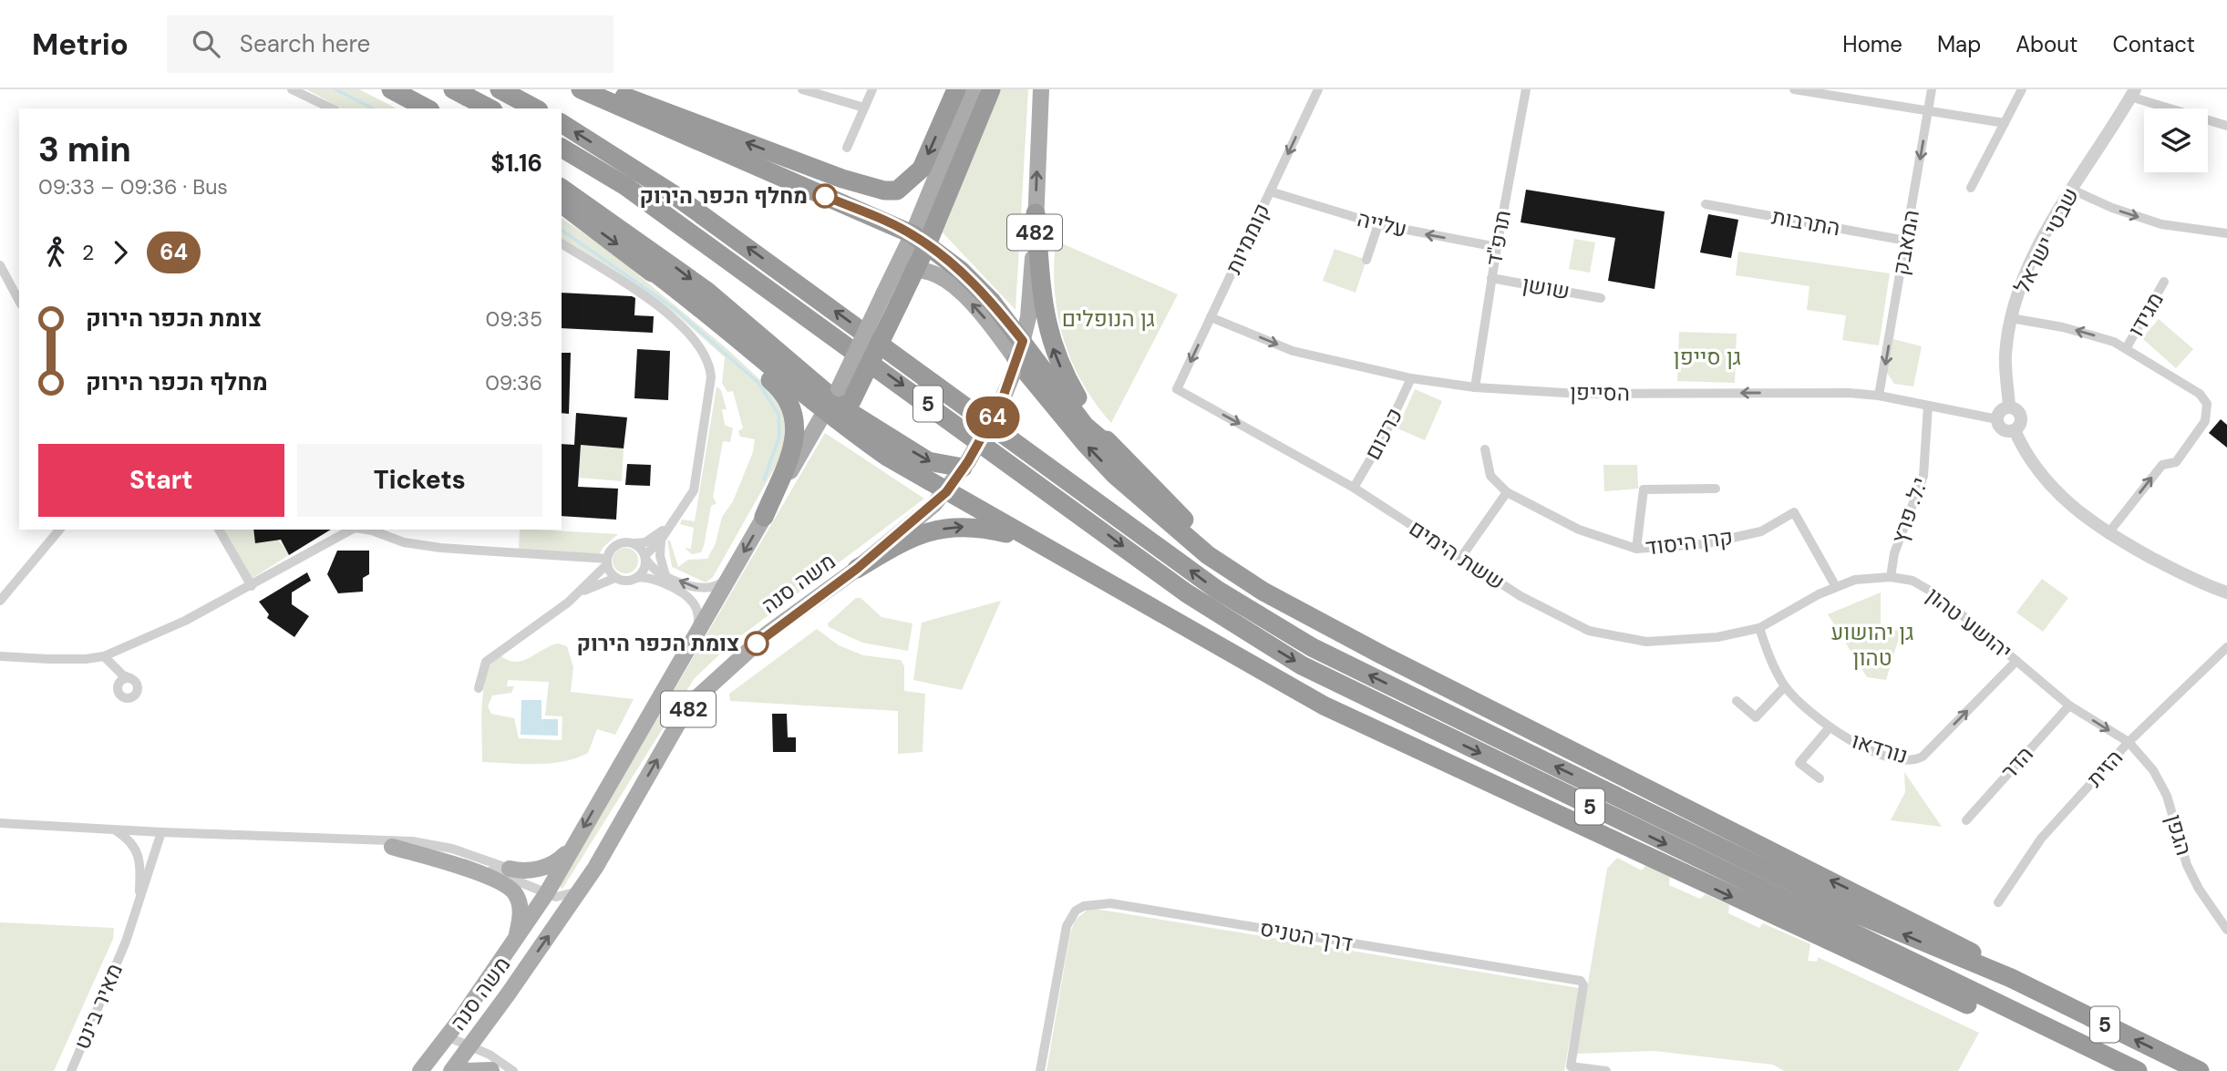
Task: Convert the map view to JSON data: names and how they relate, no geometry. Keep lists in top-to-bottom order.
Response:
{
  "streets": {
    "highway": ["5"],
    "main road": ["482", "משה סנה"],
    "street": [
      "התרבות",
      "עלייה",
      "תרפ\"ד",
      "קוממיות",
      "שבטי ישראל",
      "המאבק",
      "שושן",
      "מגידו",
      "הסייפן",
      "כרכום",
      "י.ל. פרץ",
      "קרן היסוד",
      "ששת הימים",
      "יהושע טהון",
      "נורדאו",
      "הדר",
      "הזית",
      "הגפן",
      "דרך הטניס",
      "מאיר בינט"
    ]
  },
  "crossings": [
    ["התרבות", "המאבק"],
    ["עלייה", "תרפ\"ד"],
    ["עלייה", "קוממיות"],
    ["תרפ\"ד", "שושן"],
    ["תרפ\"ד", "הסייפן"],
    ["קוממיות", "הסייפן"],
    ["קוממיות", "ששת הימים"],
    ["שבטי ישראל", "הסייפן"],
    ["המאבק", "הסייפן"],
    ["הסייפן", "כרכום"],
    ["הסייפן", "י.ל. פרץ"],
    ["כרכום", "ששת הימים"],
    ["י.ל. פרץ", "יהושע טהון"],
    ["קרן היסוד", "יהושע טהון"],
    ["ששת הימים", "יהושע טהון"],
    ["ששת הימים", "נורדאו"],
    ["יהושע טהון", "נורדאו"],
    ["יהושע טהון", "הדר"],
    ["יהושע טהון", "הזית"],
    ["יהושע טהון", "הגפן"],
    ["הזית", "הגפן"]
  ],
  "one_way": [
    "עלייה",
    "קוממיות",
    "המאבק",
    "נורדאו"
  ],
  "parks": ["גן הנופלים", "גן סייפן", "גן יהושוע טהון"],
  "places": ["מחלף הכפר הירוק", "צומת הכפר הירוק"],
  "lines": ["bus line 64"],
  "page": {
    "header": "Metrio",
    "search": "Search here",
    "nav": [
      "Home",
      "Map",
      "About",
      "Contact"
    ],
    "on_map": "64",
    "heading": ["3 min", "09:33 – 09:36 · Bus", "$1.16"],
    "legs": ["2", "64"],
    "list": [
      {
        "name": "צומת הכפר הירוק",
        "value": "09:35"
      },
      {
        "name": "מחלף הכפר הירוק",
        "value": "09:36"
      }
    ],
    "buttons": ["Start", "Tickets"]
  }
}
